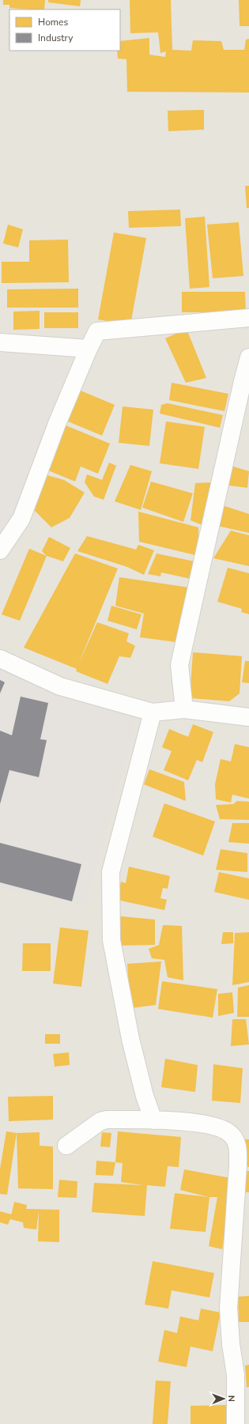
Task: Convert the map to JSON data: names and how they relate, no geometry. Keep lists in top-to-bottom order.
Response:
{
  "legend": ["Homes", "Industry"],
  "north": "right"
}
